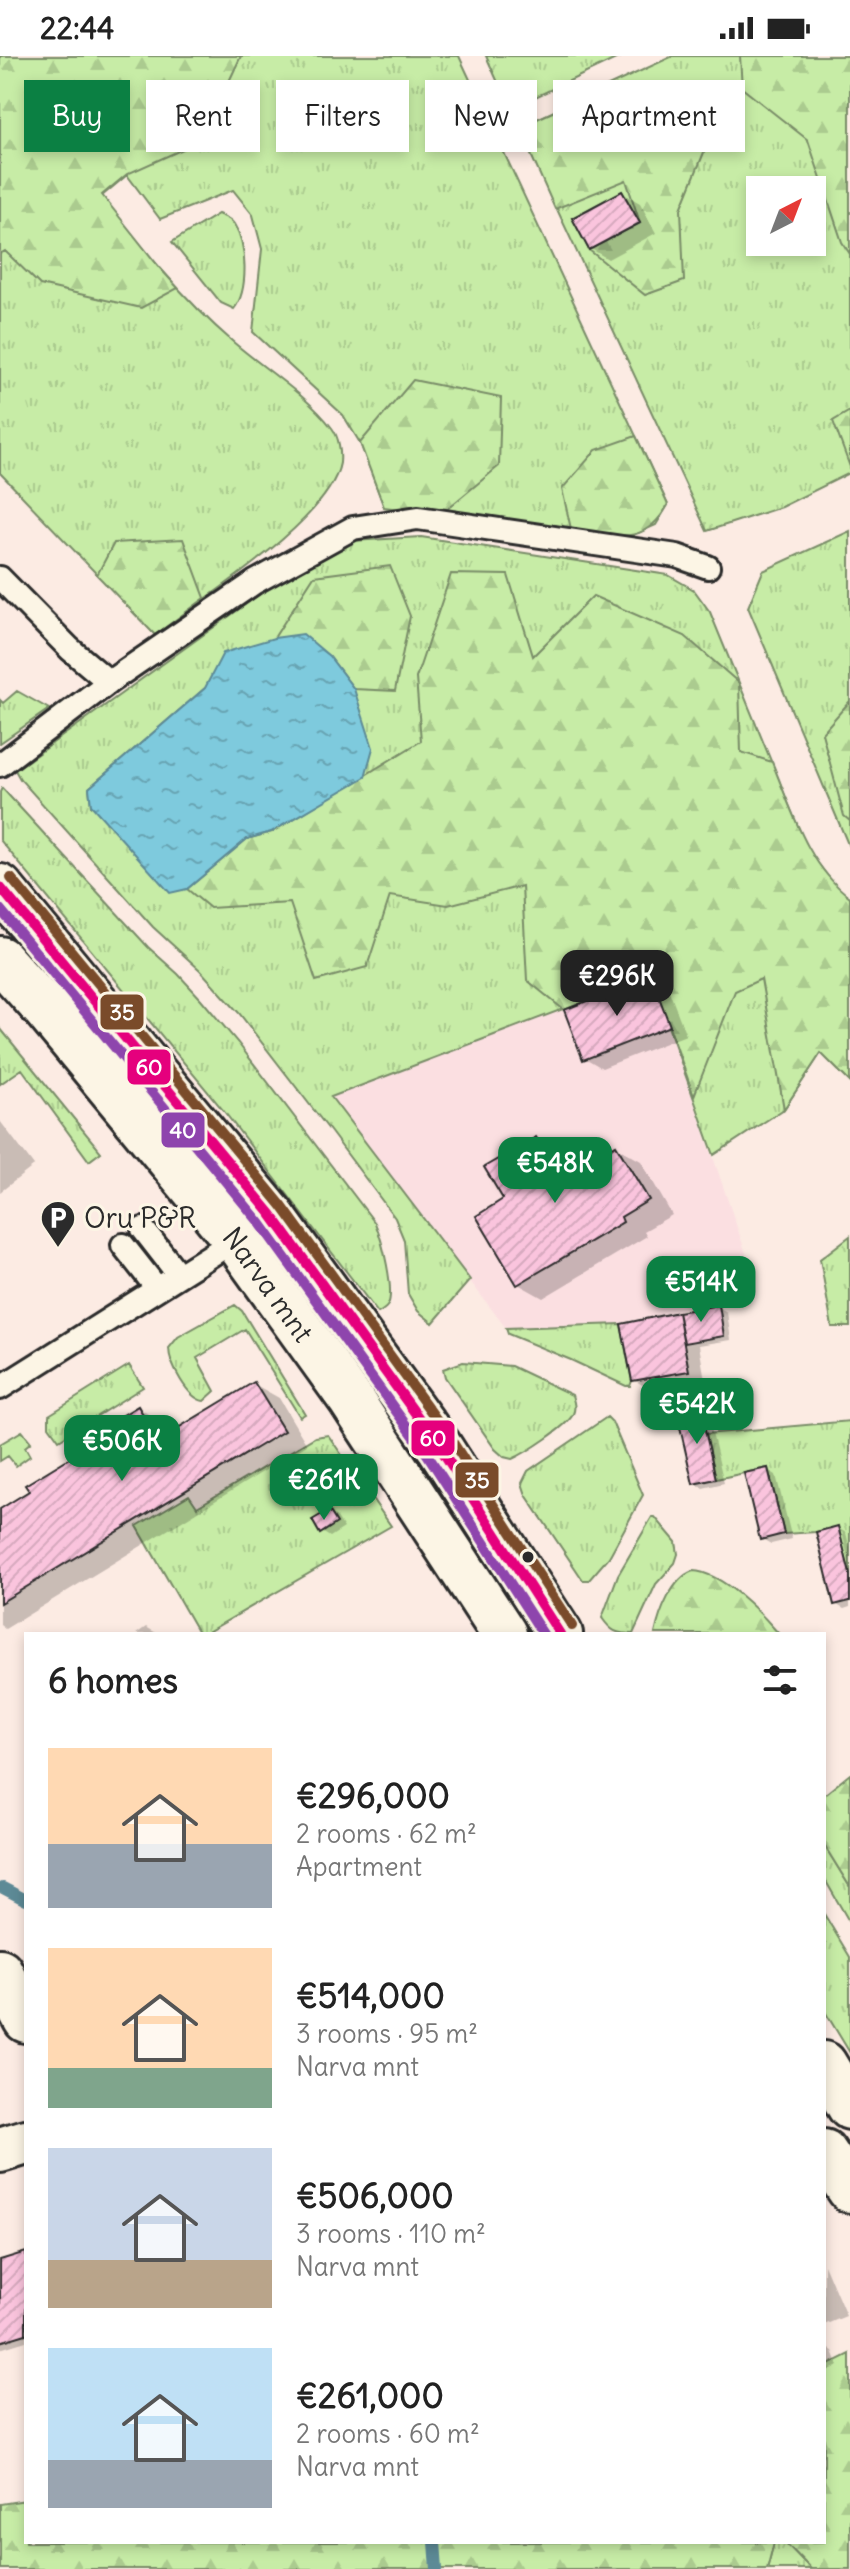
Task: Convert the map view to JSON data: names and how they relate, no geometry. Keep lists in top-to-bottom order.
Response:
{
  "streets": {
    "main road": ["Narva mnt"]
  },
  "places": {
    "parking": ["Oru P&R"]
  },
  "lines": ["transit line 35", "transit line 60", "transit line 40"],
  "north": "top right",
  "page": {
    "status": "22:44",
    "chip": [
      "Buy",
      "Rent",
      "Filters",
      "New",
      "Apartment"
    ],
    "price": [
      "€296K",
      "€548K",
      "€514K",
      "€542K",
      "€506K",
      "€261K"
    ],
    "heading": "6 homes",
    "list": [
      {
        "name": "€296,000",
        "note": "2 rooms · 62 m² · Apartment"
      },
      {
        "name": "€514,000",
        "note": "3 rooms · 95 m² · Narva mnt"
      },
      {
        "name": "€506,000",
        "note": "3 rooms · 110 m² · Narva mnt"
      },
      {
        "name": "€261,000",
        "note": "2 rooms · 60 m² · Narva mnt"
      }
    ]
  }
}
